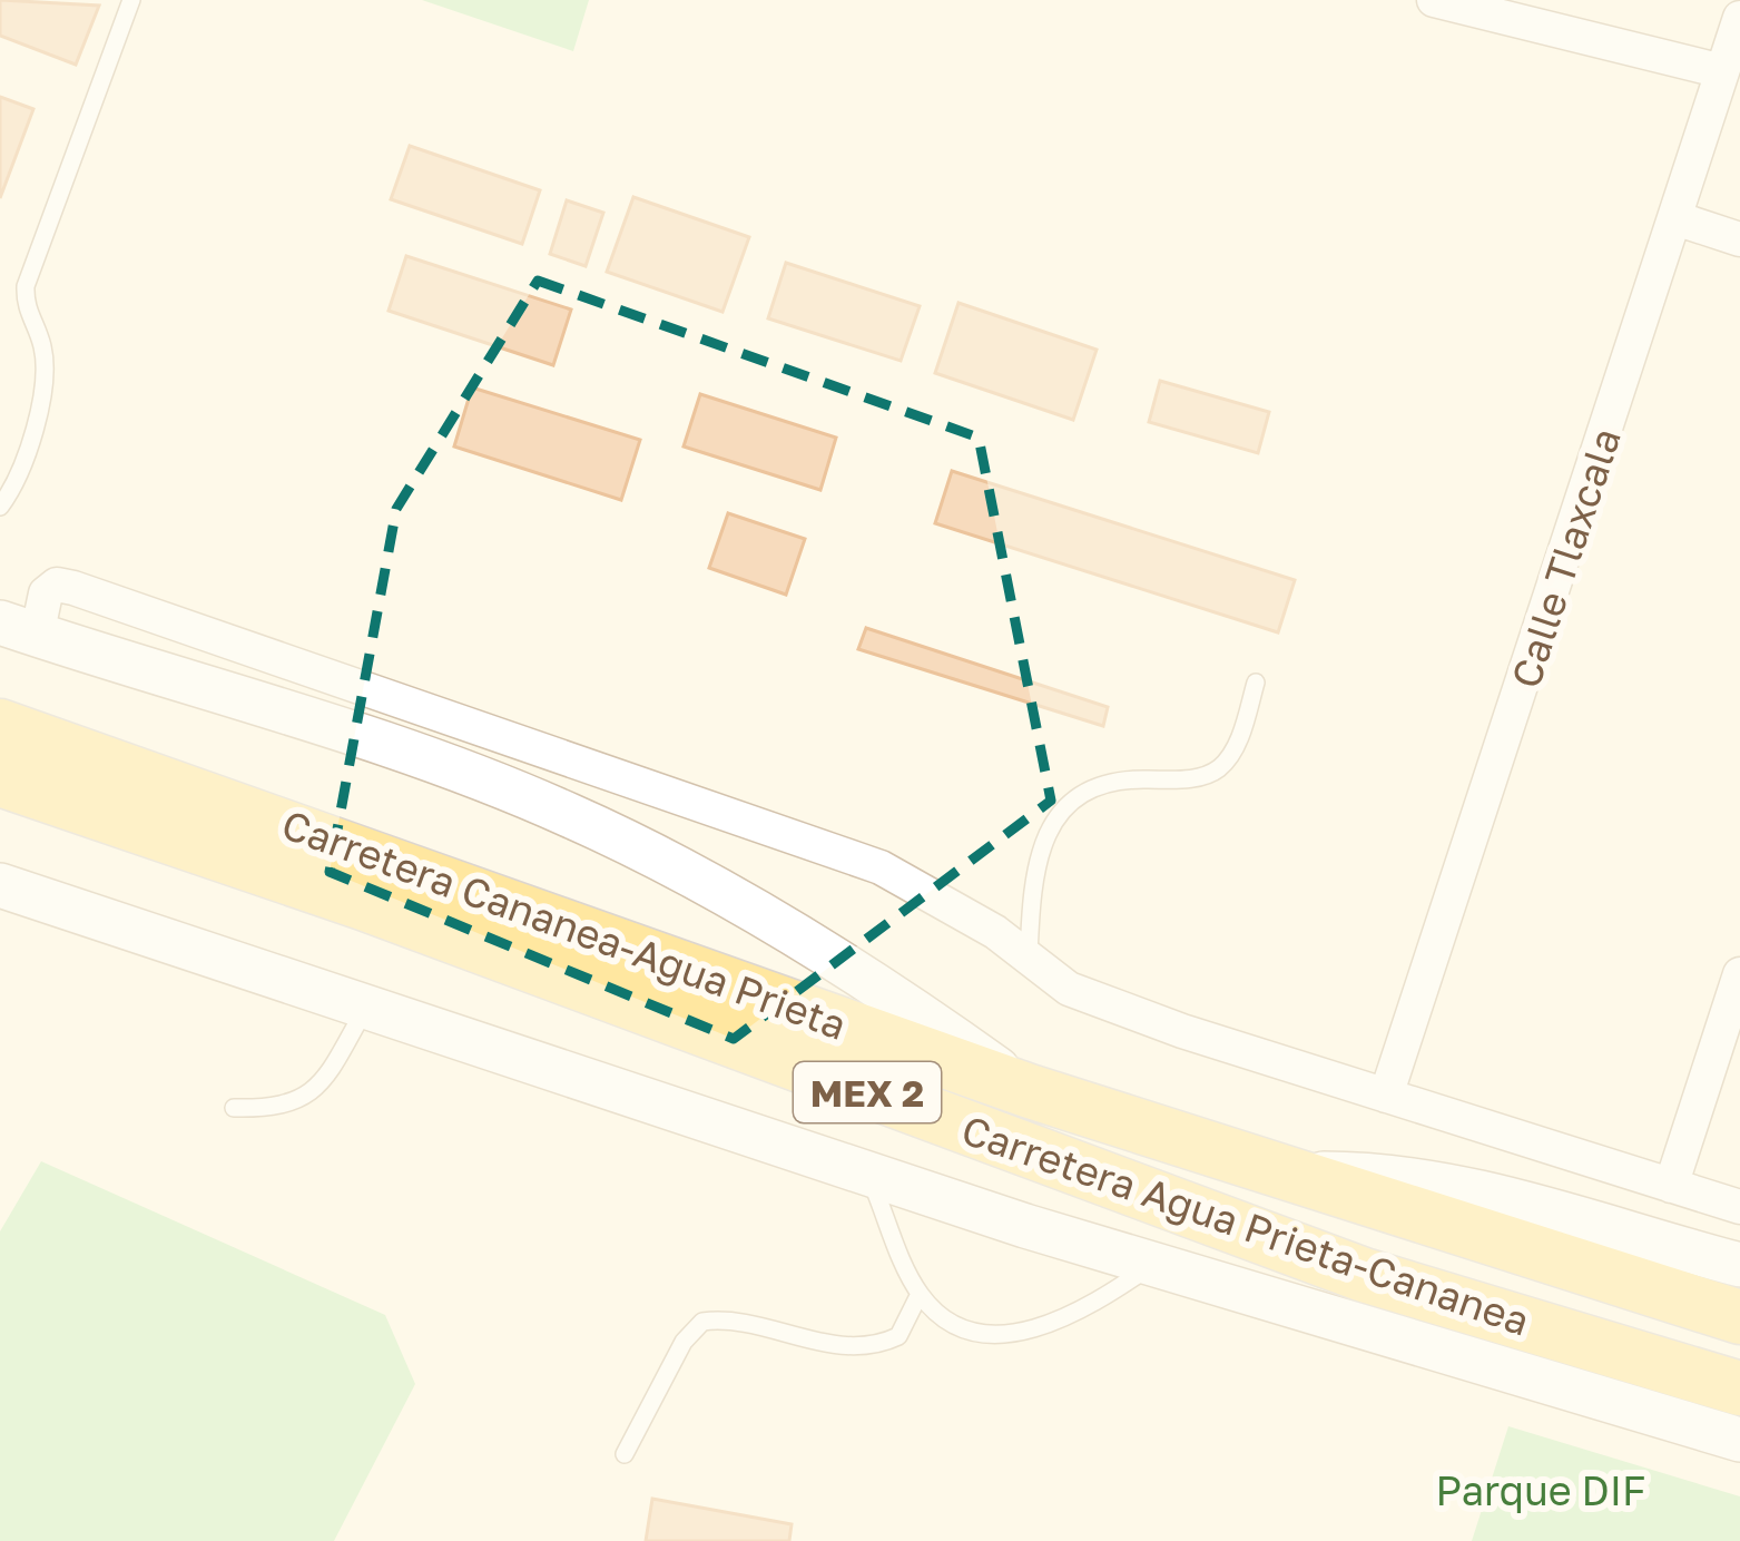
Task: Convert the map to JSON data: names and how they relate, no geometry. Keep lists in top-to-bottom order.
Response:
{
  "streets": {
    "main road": ["Carretera Cananea-Agua Prieta", "MEX 2", "Carretera Agua Prieta-Cananea"],
    "street": ["Calle Tlaxcala"]
  },
  "parks": ["Parque DIF"]
}
